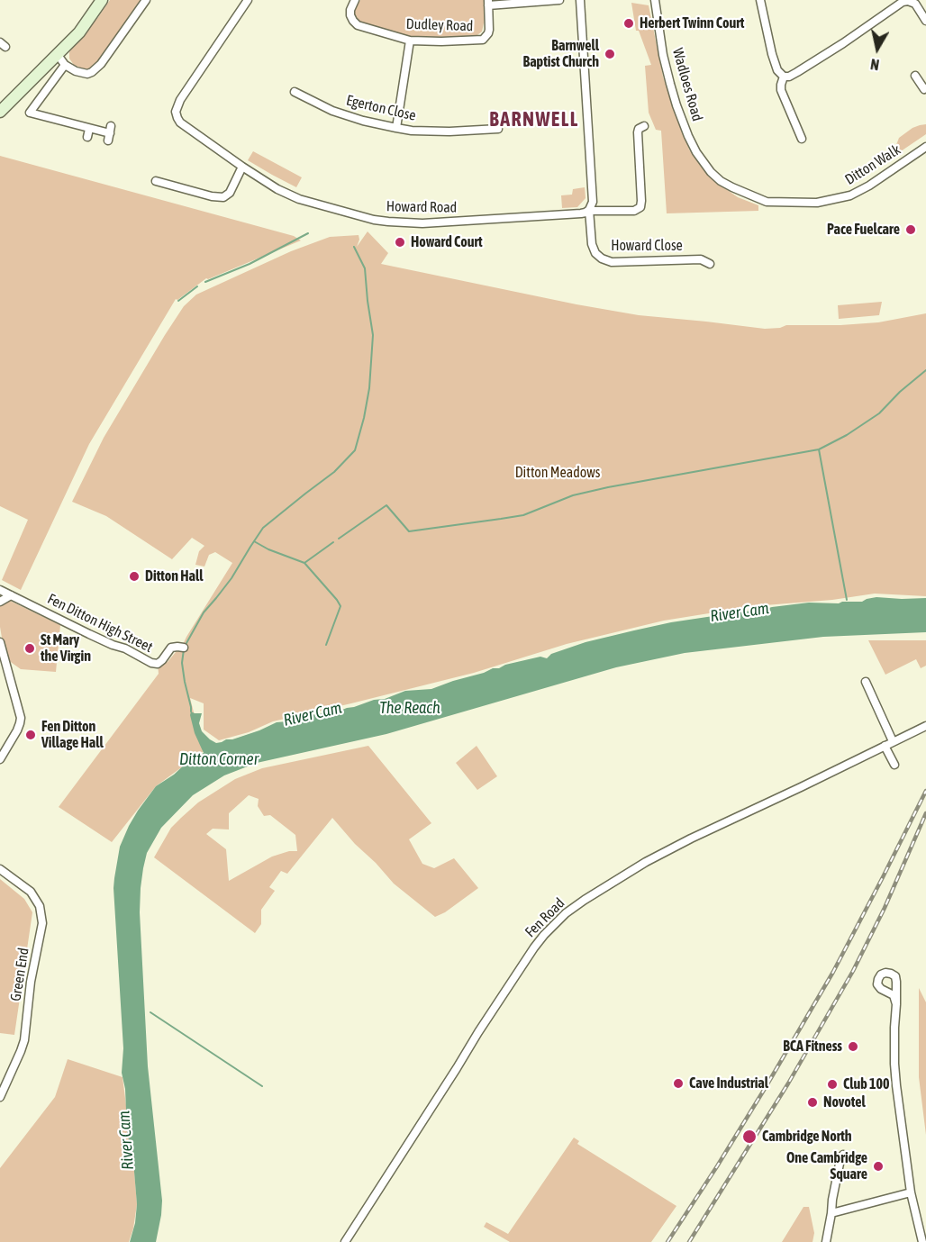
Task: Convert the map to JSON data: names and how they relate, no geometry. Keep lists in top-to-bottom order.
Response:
{
  "streets": {
    "street": [
      "Dudley Road",
      "Wadloes Road",
      "Egerton Close",
      "Ditton Walk",
      "Howard Road",
      "Howard Close",
      "Fen Ditton High Street",
      "Fen Road",
      "Green End"
    ]
  },
  "crossings": [
    ["Wadloes Road", "Ditton Walk"],
    ["Howard Road", "Howard Close"]
  ],
  "districts": ["BARNWELL"],
  "water": ["River Cam", "The Reach", "Ditton Corner"],
  "parks": ["Ditton Meadows"],
  "places": [
    "Herbert Twinn Court",
    "Barnwell Baptist Church",
    "Pace Fuelcare",
    "Howard Court",
    "Ditton Hall",
    "St Mary the Virgin",
    "Fen Ditton Village Hall",
    "BCA Fitness",
    "Cave Industrial",
    "Club 100",
    "Novotel",
    "Cambridge North",
    "One Cambridge Square"
  ],
  "north": "bottom"
}
